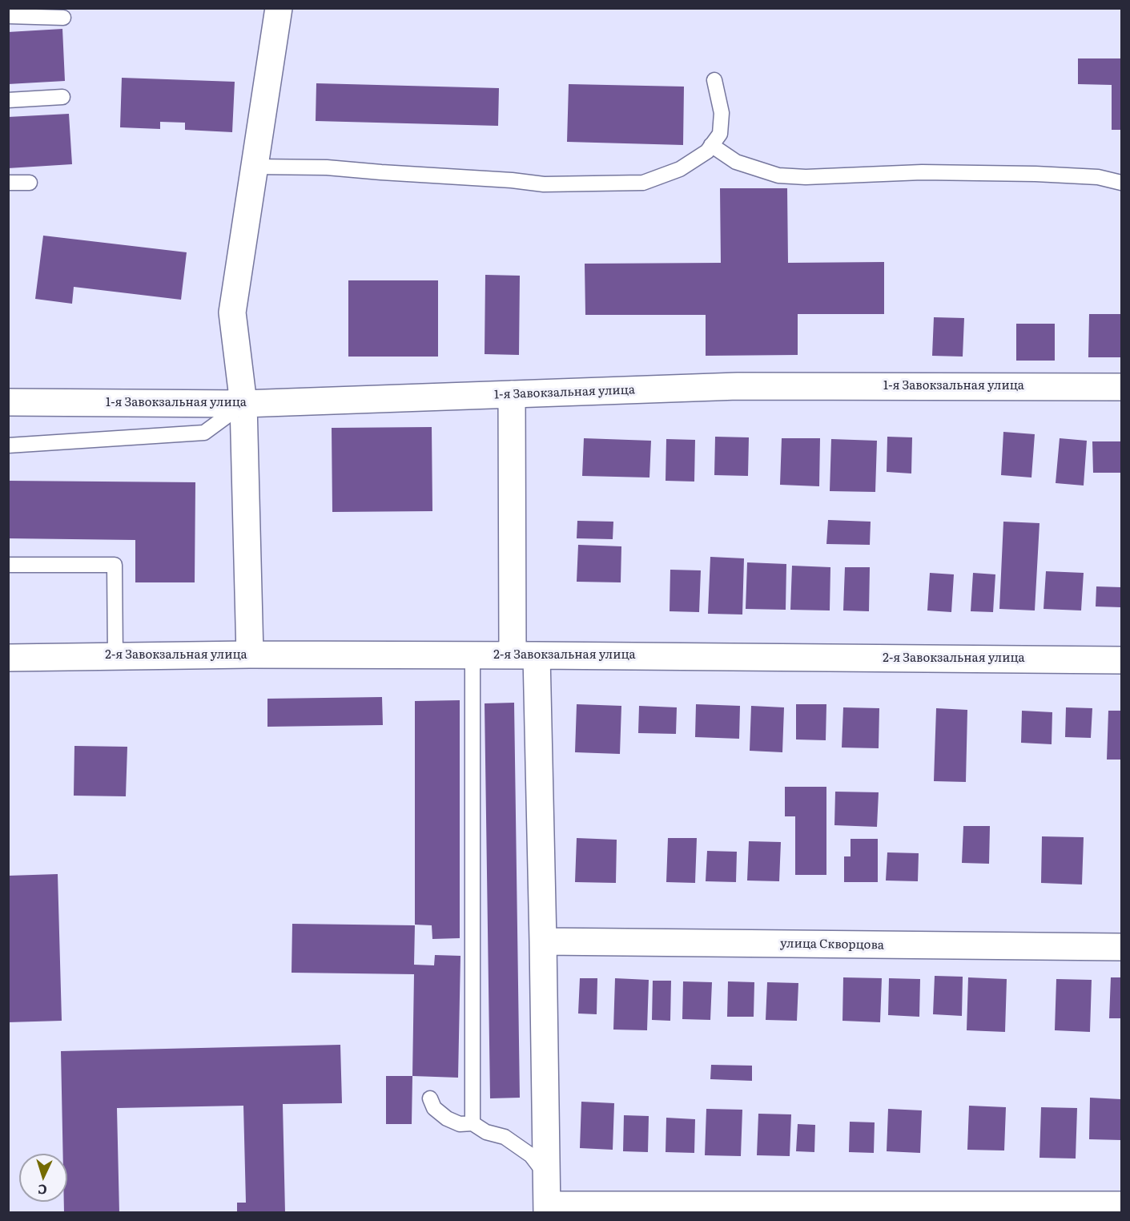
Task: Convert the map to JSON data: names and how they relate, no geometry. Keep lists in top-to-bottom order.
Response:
{
  "streets": {
    "street": ["1-я Завокзальная улица", "2-я Завокзальная улица", "улица Скворцова"]
  },
  "north": "bottom"
}
